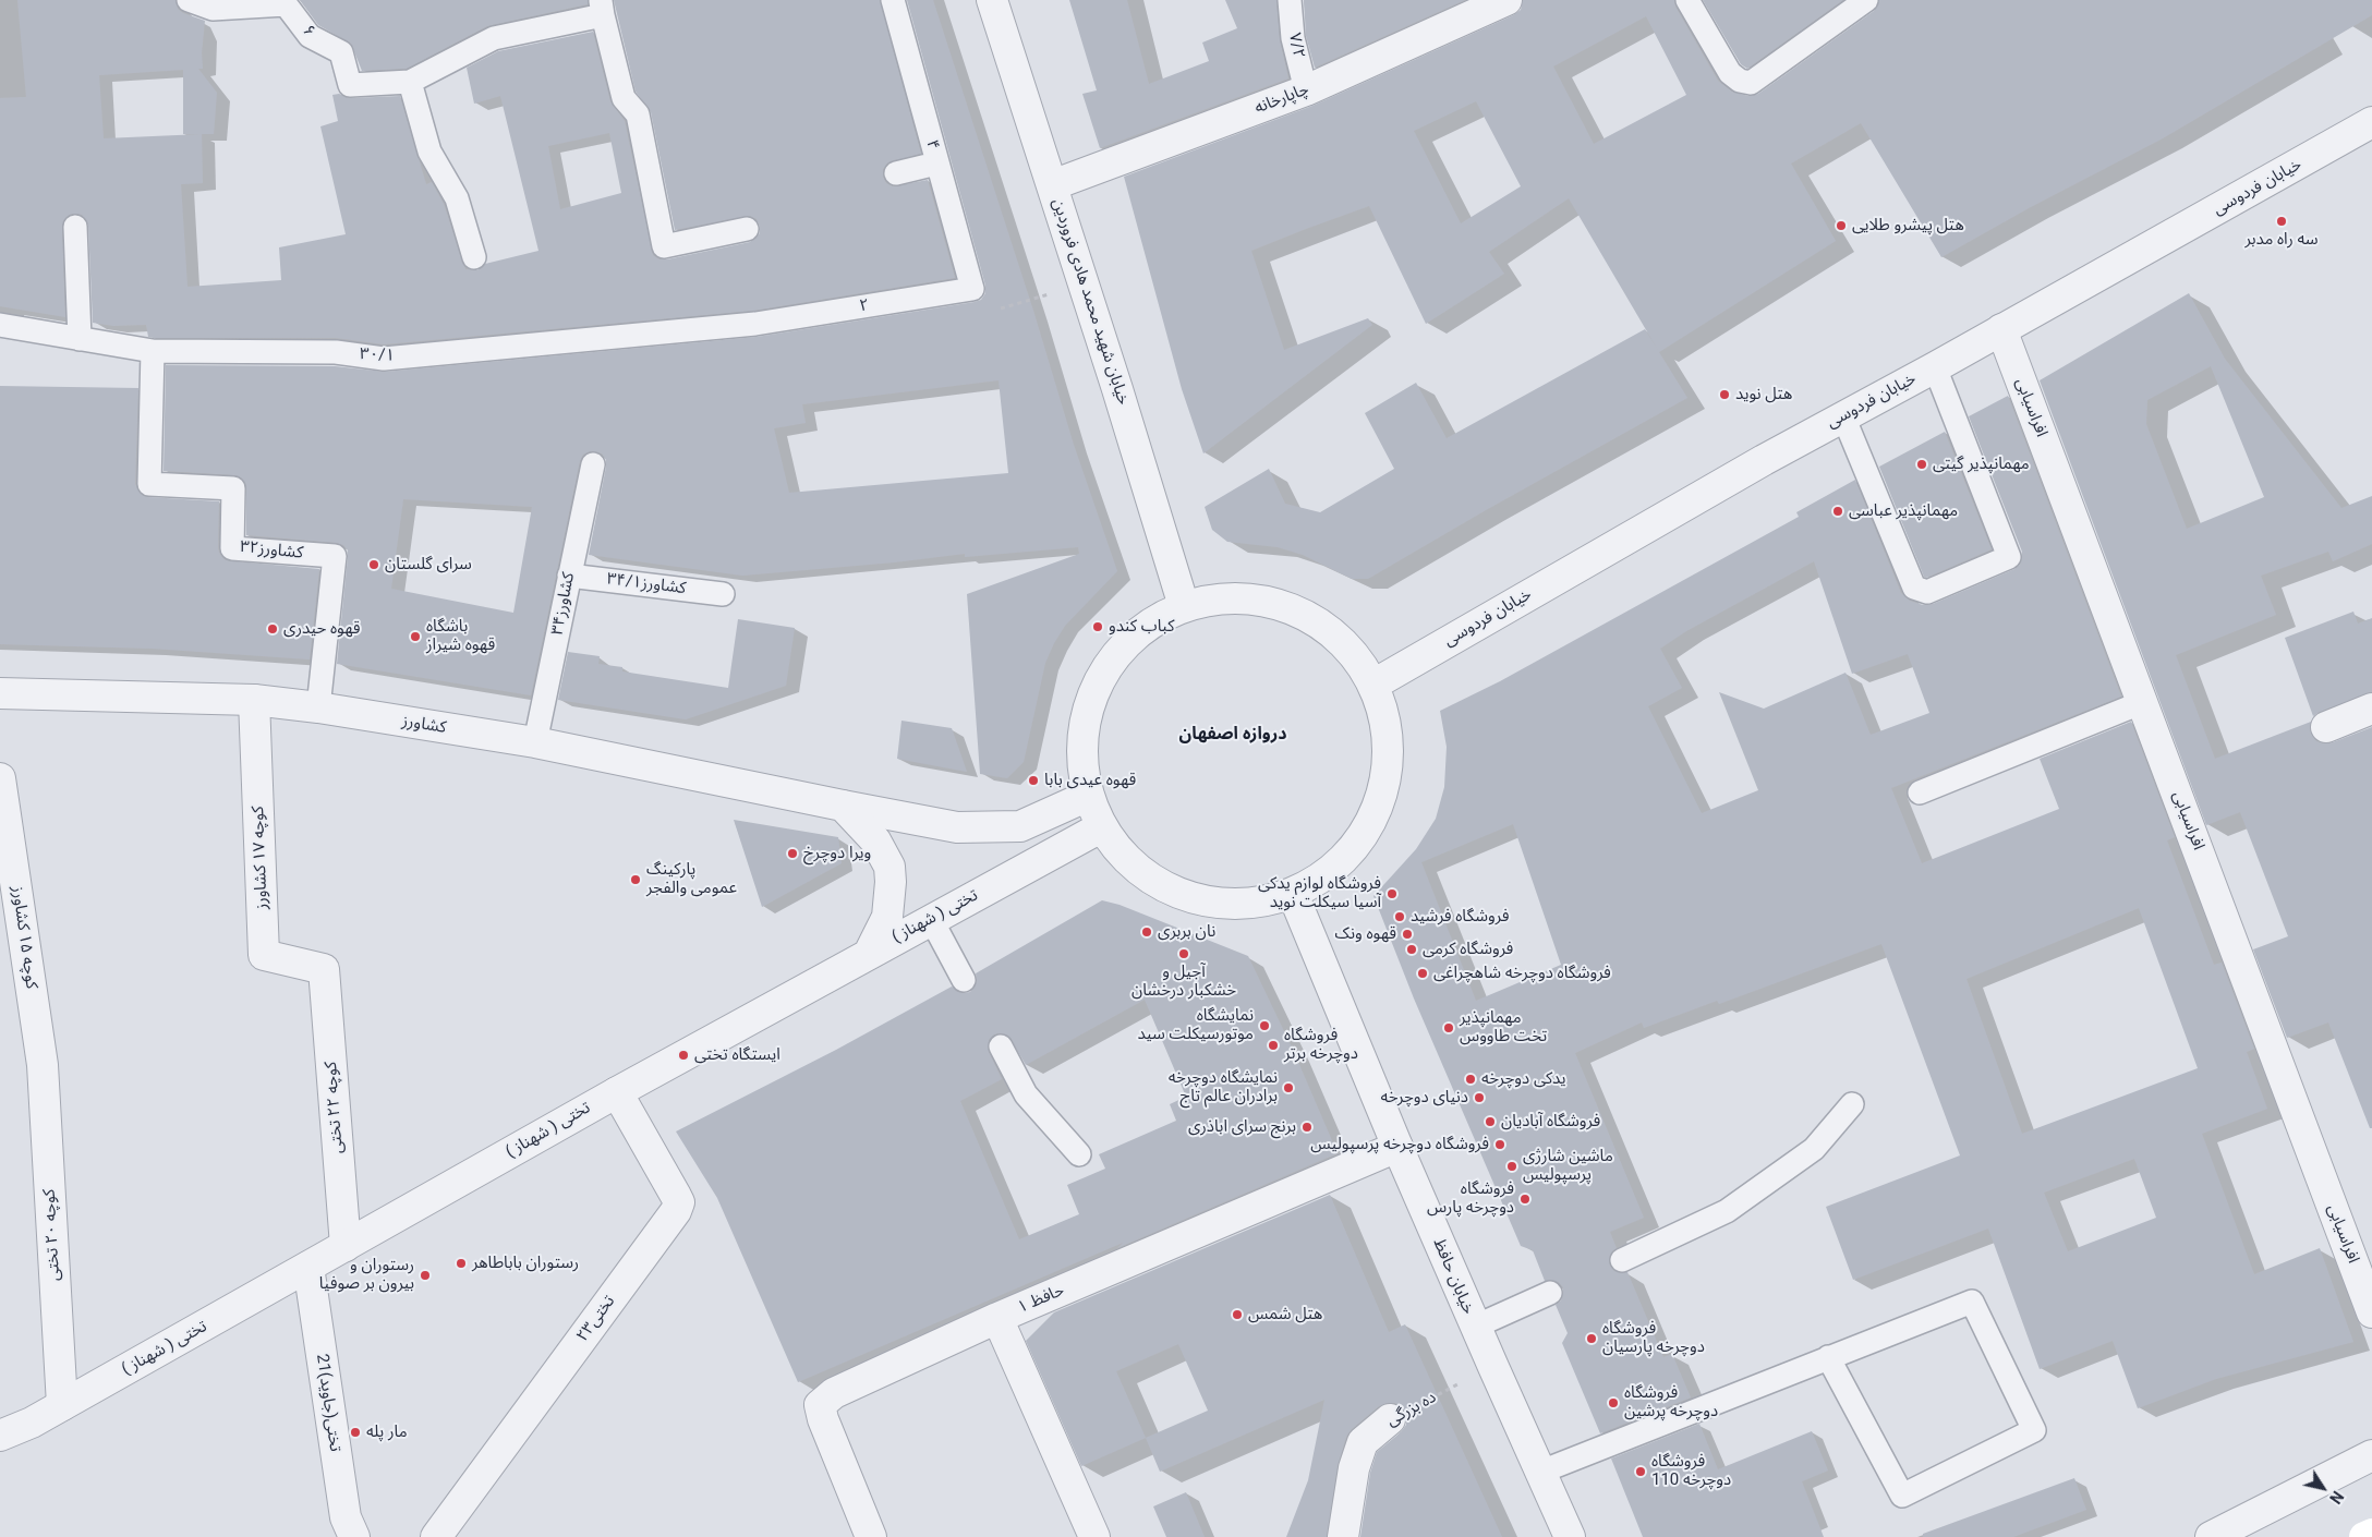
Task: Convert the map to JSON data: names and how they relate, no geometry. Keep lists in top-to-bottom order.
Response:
{
  "streets": {
    "street": [
      "چاپارخانه",
      "خیابان فردوسی",
      "خیابان شهید محمد هادی فروردین",
      "افراسیابی",
      "کشاورز",
      "کوچه ۱۷ کشاورز",
      "تختی ( شهناز )",
      "کوچه ۱۵ کشاورز",
      "کوچه ۲۲ تختی",
      "کوچه ۲۰ تختی",
      "خیابان حافظ",
      "حافظ ۱",
      "تختی۲۳",
      "21تختی(جاوید)",
      "ده بزرگی"
    ],
    "lane": [
      "۶",
      "۷/۲",
      "۴",
      "۲",
      "۳۰/۱",
      "کشاورز۳۲",
      "کشاورز۳۴/۱",
      "کشاورز۳۴"
    ]
  },
  "crossings": [
    ["۷/۲", "چاپارخانه"],
    ["چاپارخانه", "خیابان شهید محمد هادی فروردین"],
    ["۴", "۲"],
    ["خیابان فردوسی", "افراسیابی"],
    ["۲", "۳۰/۱"],
    ["۳۰/۱", "کشاورز۳۲"],
    ["کشاورز۳۲", "کشاورز"],
    ["کشاورز۳۴/۱", "کشاورز۳۴"],
    ["کشاورز۳۴", "کشاورز"],
    ["کشاورز", "کوچه ۱۷ کشاورز"],
    ["کوچه ۱۷ کشاورز", "کوچه ۲۲ تختی"],
    ["تختی ( شهناز )", "کوچه ۲۲ تختی"],
    ["تختی ( شهناز )", "کوچه ۲۰ تختی"],
    ["تختی ( شهناز )", "تختی۲۳"],
    ["تختی ( شهناز )", "21تختی(جاوید)"],
    ["کوچه ۱۵ کشاورز", "کوچه ۲۰ تختی"],
    ["خیابان حافظ", "حافظ ۱"],
    ["خیابان حافظ", "ده بزرگی"]
  ],
  "districts": ["دروازه اصفهان"],
  "places": [
    "سه راه مدبر",
    "هتل پیشرو طلایی",
    "هتل نوید",
    "مهمانپذیر گیتی",
    "مهمانپذیر عباسی",
    "سرای گلستان",
    "کباب کندو",
    "قهوه حیدری",
    "باشگاه قهوه شیراز",
    "قهوه عیدی بابا",
    "ویرا دوچرخ",
    "پارکینگ عمومی والفجر",
    "فروشگاه لوازم یدکی آسیا سیکلت نوید",
    "فروشگاه فرشید",
    "نان بربری",
    "قهوه ونک",
    "فروشگاه کرمی",
    "آجیل و خشکبار درخشان",
    "فروشگاه دوچرخه شاهچراغی",
    "نمایشگاه موتورسیکلت سید",
    "مهمانپذیر تخت طاووس",
    "فروشگاه دوچرخه برتر",
    "ایستگاه تختی",
    "یدکی دوچرخه",
    "نمایشگاه دوچرخه برادران عالم تاج",
    "دنیای دوچرخه",
    "فروشگاه آبادیان",
    "برنج سرای اباذری",
    "فروشگاه دوچرخه پرسپولیس",
    "ماشین شارژی پرسپولیس",
    "فروشگاه دوچرخه پارس",
    "رستوران باباطاهر",
    "رستوران و بیرون بر صوفیا",
    "هتل شمس",
    "فروشگاه دوچرخه پارسیان",
    "فروشگاه دوچرخه پرشین",
    "مار پله",
    "فروشگاه دوچرخه 110"
  ],
  "north": "bottom right"
}
